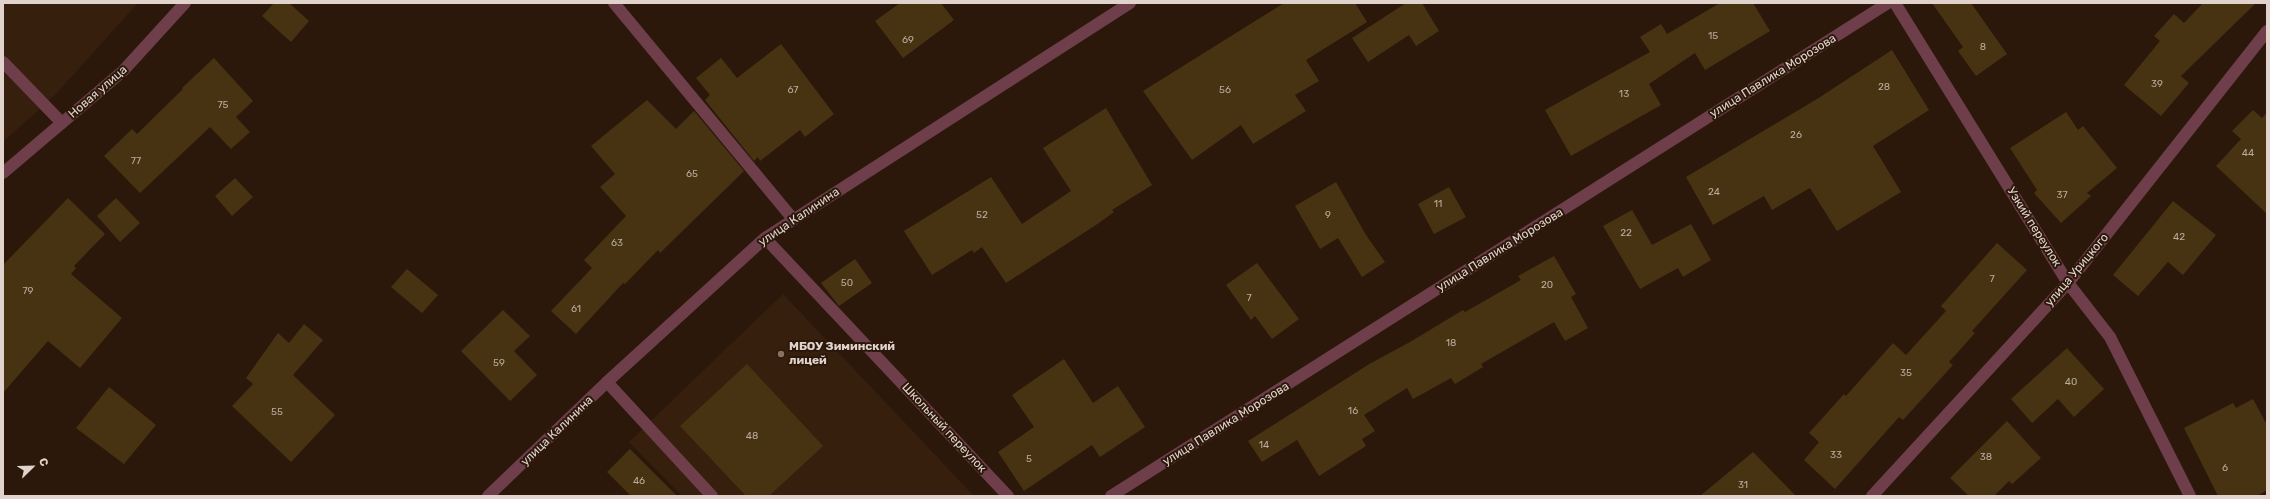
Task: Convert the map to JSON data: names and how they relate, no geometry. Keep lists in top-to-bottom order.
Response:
{
  "streets": {
    "street": [
      "улица Павлика Морозова",
      "Новая улица",
      "улица Калинина",
      "Узкий переулок",
      "улица Урицкого",
      "Школьный переулок"
    ]
  },
  "crossings": [
    ["улица Калинина", "Школьный переулок"],
    ["Узкий переулок", "улица Урицкого"]
  ],
  "places": ["МБОУ Зиминский лицей"],
  "house_numbers": [
    "15",
    "69",
    "8",
    "39",
    "28",
    "67",
    "56",
    "13",
    "75",
    "26",
    "44",
    "77",
    "65",
    "24",
    "37",
    "11",
    "52",
    "9",
    "22",
    "42",
    "63",
    "7",
    "50",
    "20",
    "79",
    "7",
    "61",
    "18",
    "59",
    "35",
    "40",
    "16",
    "55",
    "48",
    "14",
    "33",
    "38",
    "5",
    "6",
    "46",
    "31"
  ],
  "north": "top right"
}
